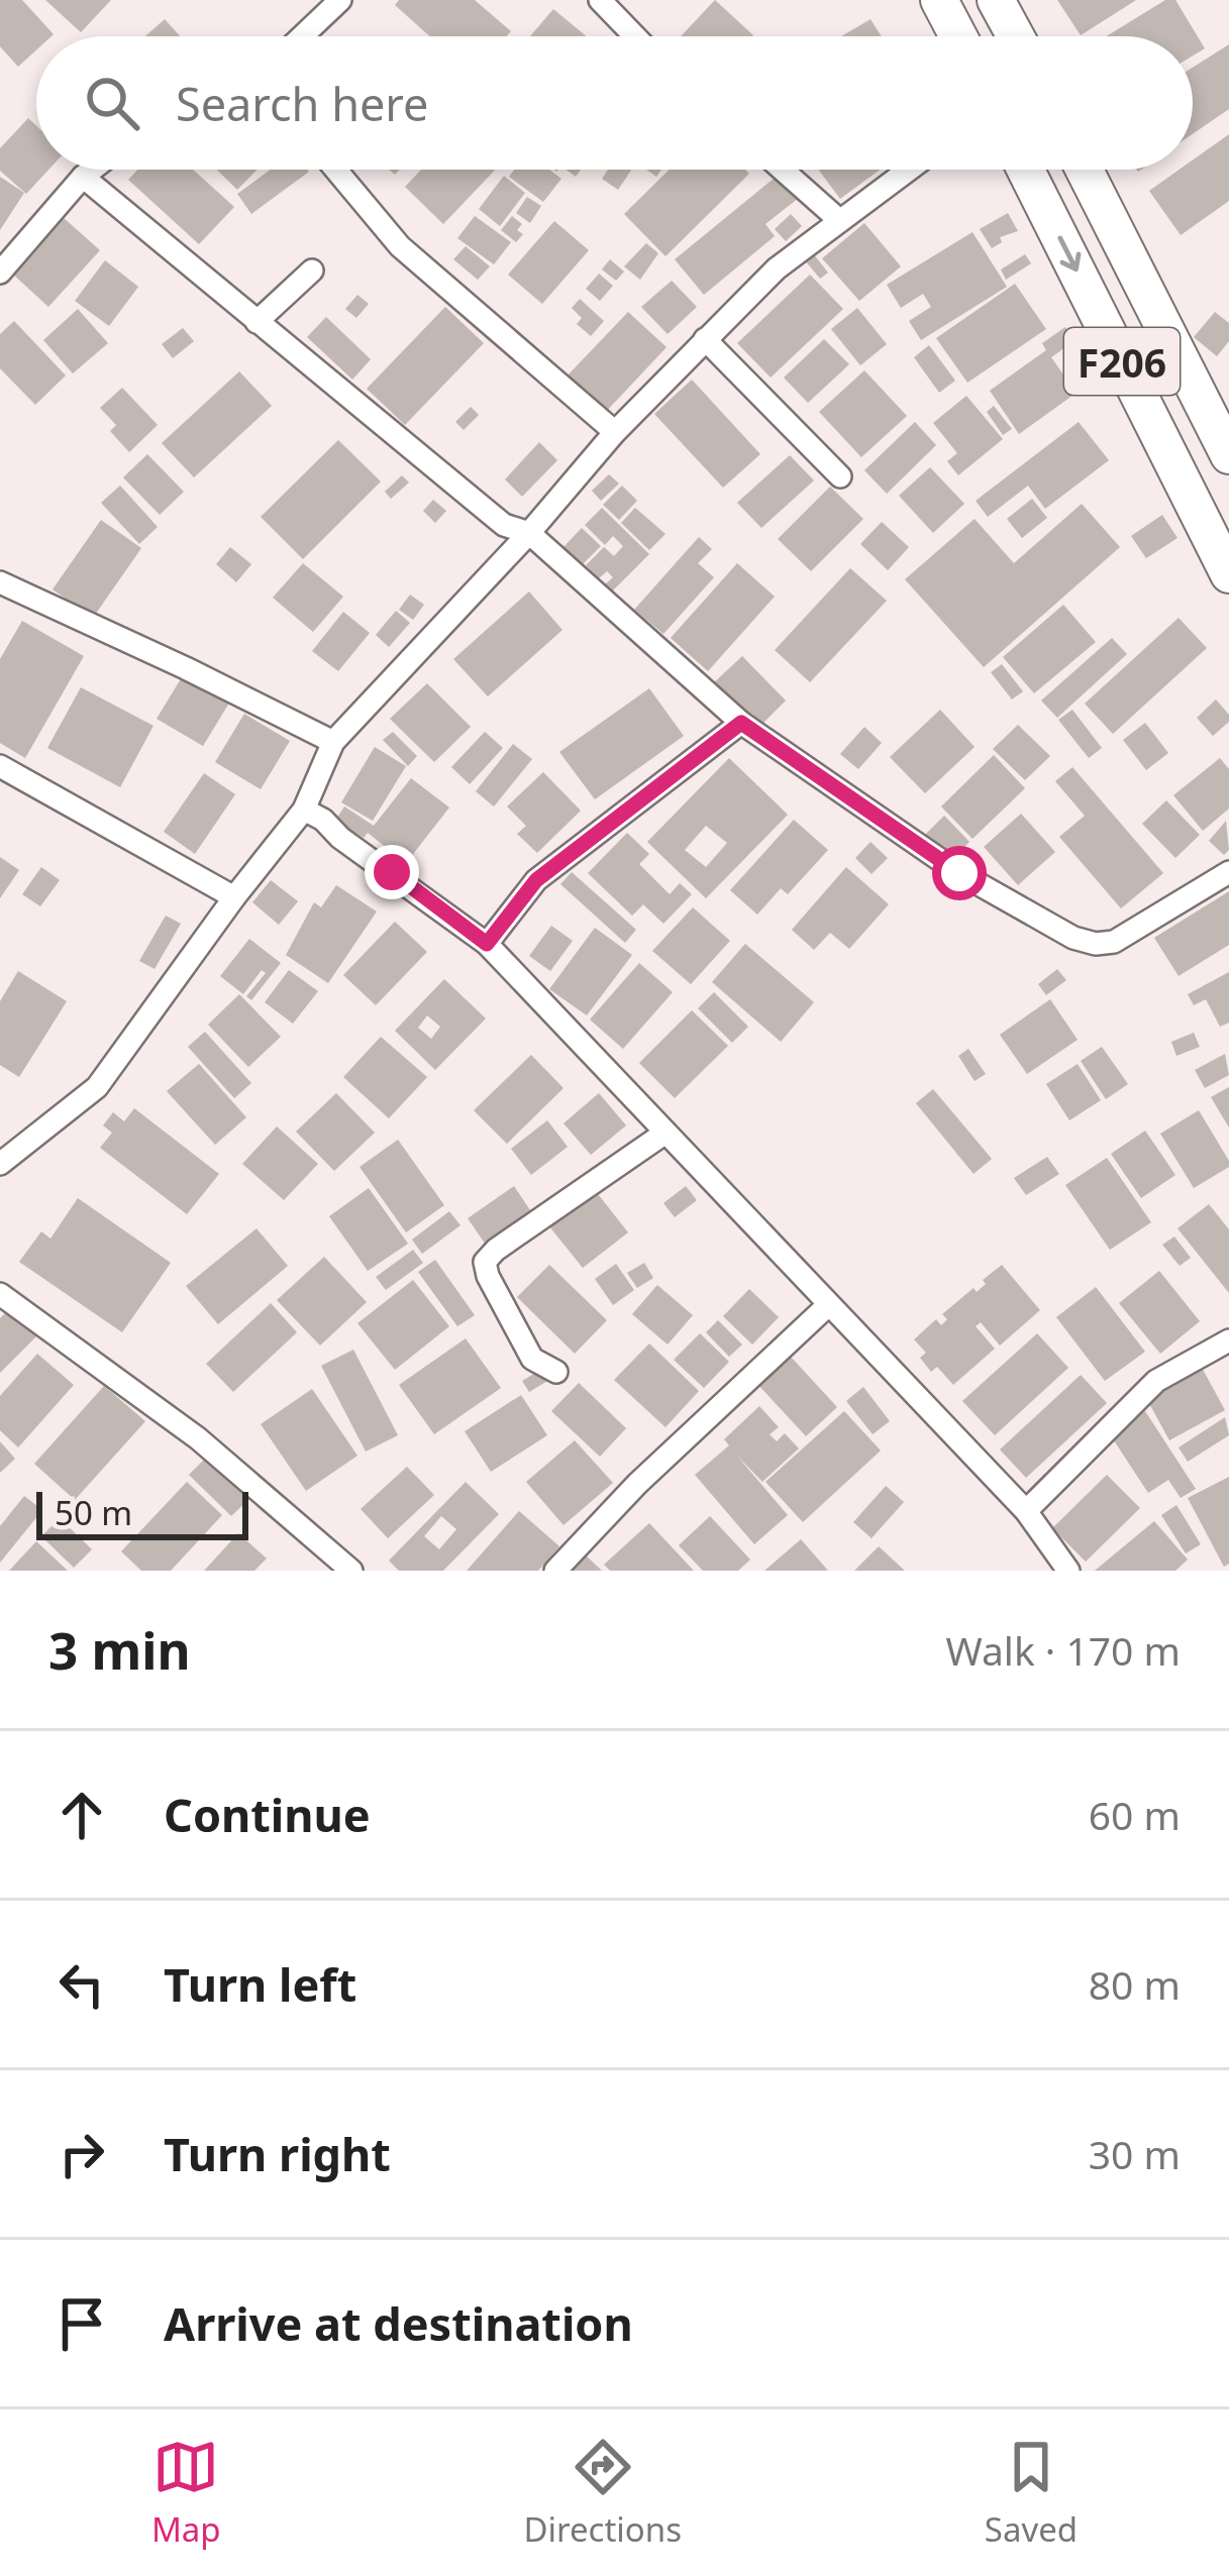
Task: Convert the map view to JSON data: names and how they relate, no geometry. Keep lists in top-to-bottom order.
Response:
{
  "streets": {
    "main road": ["F206"]
  },
  "scale_bar": "50 m",
  "page": {
    "search": "Search here",
    "scale": "50 m",
    "heading": ["3 min", "Walk · 170 m"],
    "list": [
      ["Continue", "60 m"],
      ["Turn left", "80 m"],
      ["Turn right", "30 m"],
      "Arrive at destination"
    ],
    "nav": ["Map", "Directions", "Saved"]
  }
}
